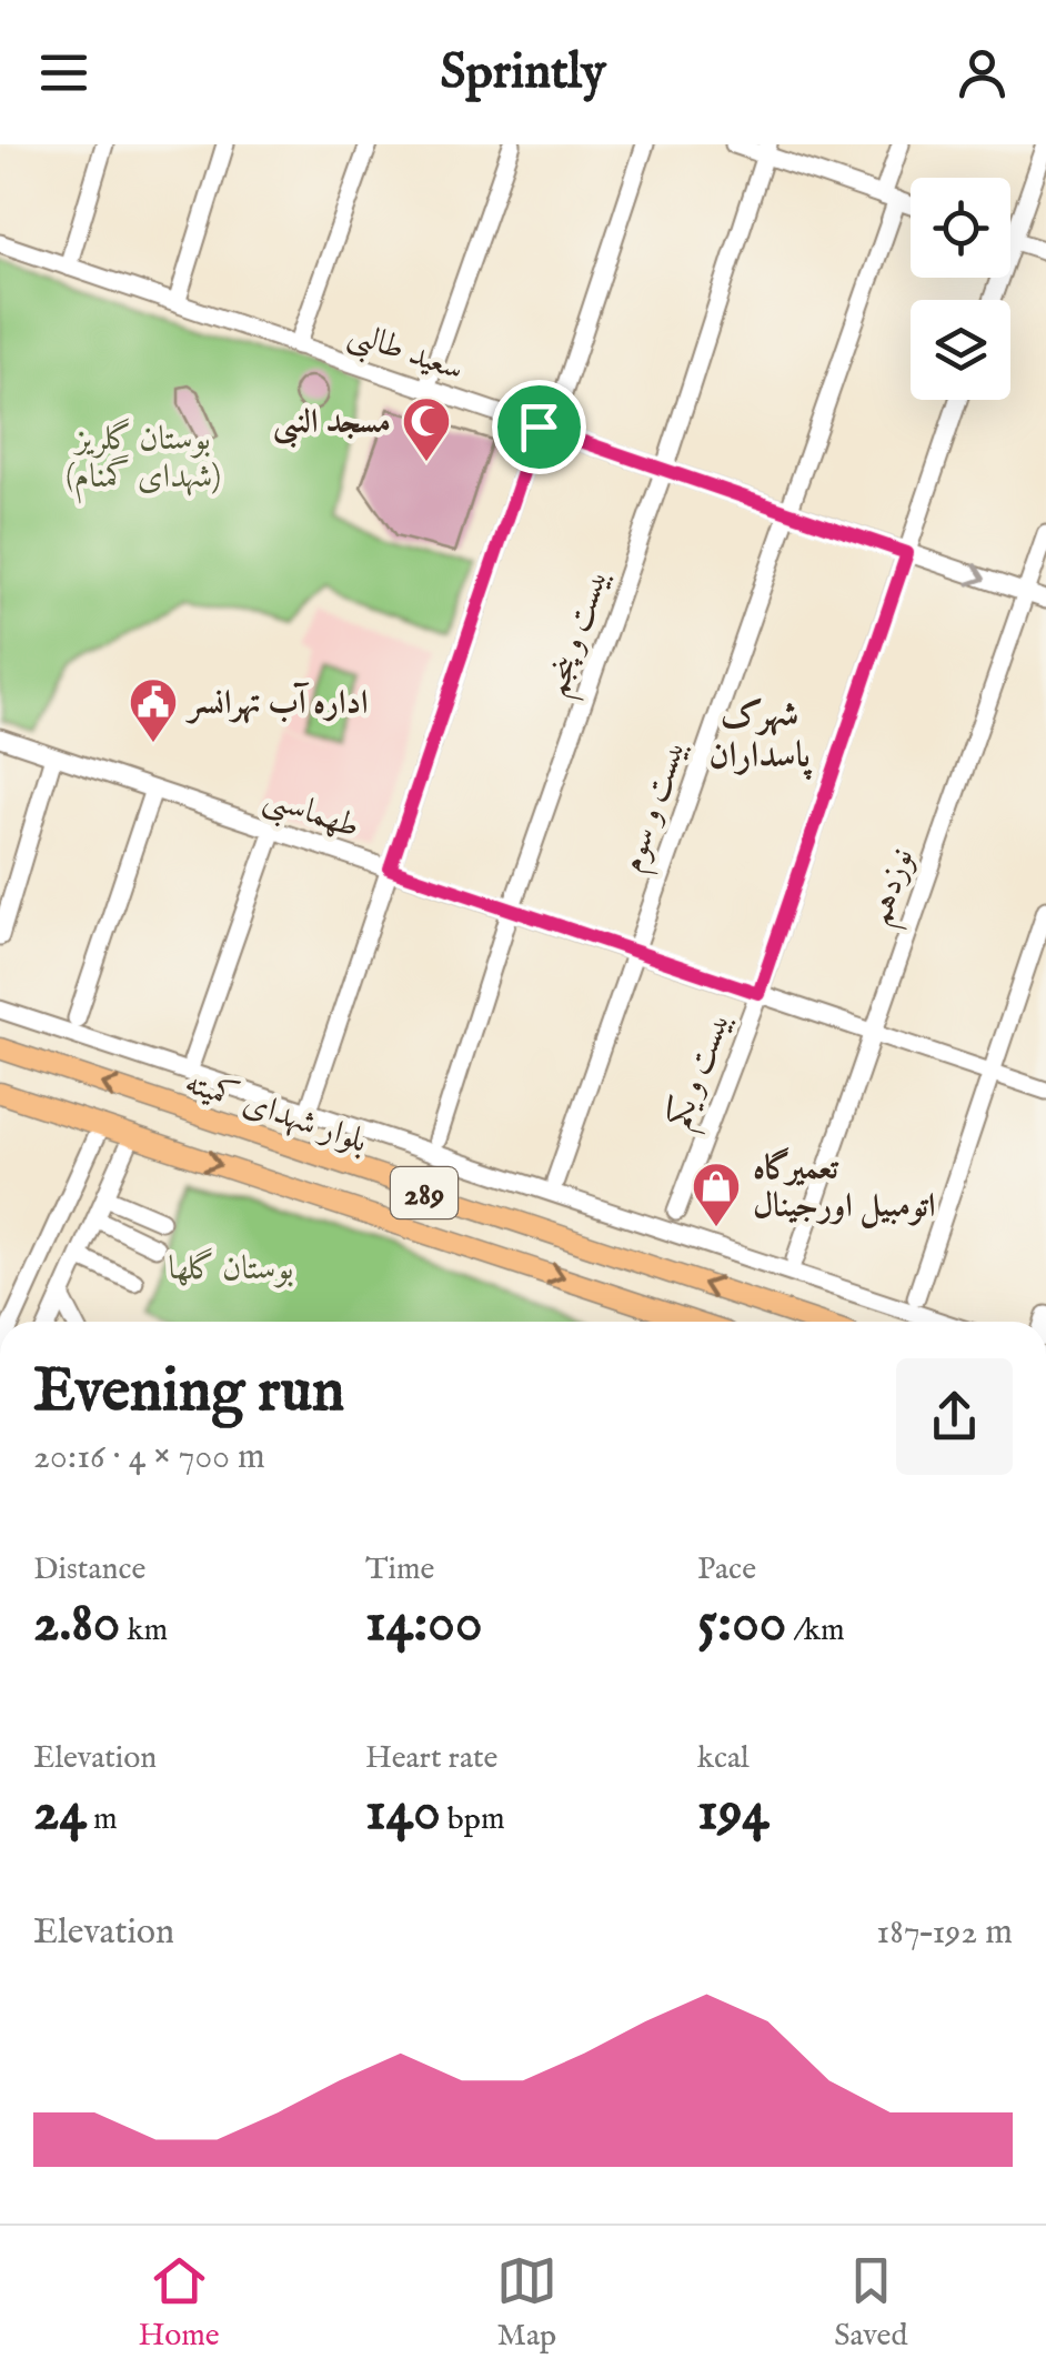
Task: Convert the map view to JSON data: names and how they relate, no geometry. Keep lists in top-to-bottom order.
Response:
{
  "streets": {
    "main road": ["بلوار شهدای کمیته", "289"],
    "street": [
      "سعید طالبی",
      "بیست و پنجم",
      "بیست و سوم",
      "طهماسبی",
      "نوزدهم",
      "بیست و یکم"
    ]
  },
  "crossings": [
    ["سعید طالبی", "بیست و پنجم"],
    ["سعید طالبی", "بیست و سوم"],
    ["سعید طالبی", "نوزدهم"],
    ["سعید طالبی", "بیست و یکم"],
    ["بیست و پنجم", "طهماسبی"],
    ["بیست و سوم", "طهماسبی"],
    ["طهماسبی", "نوزدهم"],
    ["طهماسبی", "بیست و یکم"]
  ],
  "districts": ["شهرک پاسداران"],
  "parks": ["بوستان گلریز (شهدای گمنام)", "بوستان گلها"],
  "places": {
    "mosque": ["مسجد النبی"],
    "public building": ["اداره آب تهرانسر"],
    "shop": ["تعمیرگاه اتومبیل اورجینال"]
  },
  "page": {
    "header": "Sprintly",
    "heading": ["Evening run", "20:16 · 4 × 700 m"],
    "stats": [
      ["Distance", "2.80 km"],
      ["Time", "14:00"],
      ["Pace", "5:00 /km"],
      ["Elevation", "24 m"],
      ["Heart rate", "140 bpm"],
      ["kcal", "194"]
    ],
    "chart": ["Elevation", "187–192 m"],
    "tabs": ["Home", "Map", "Saved"]
  }
}
